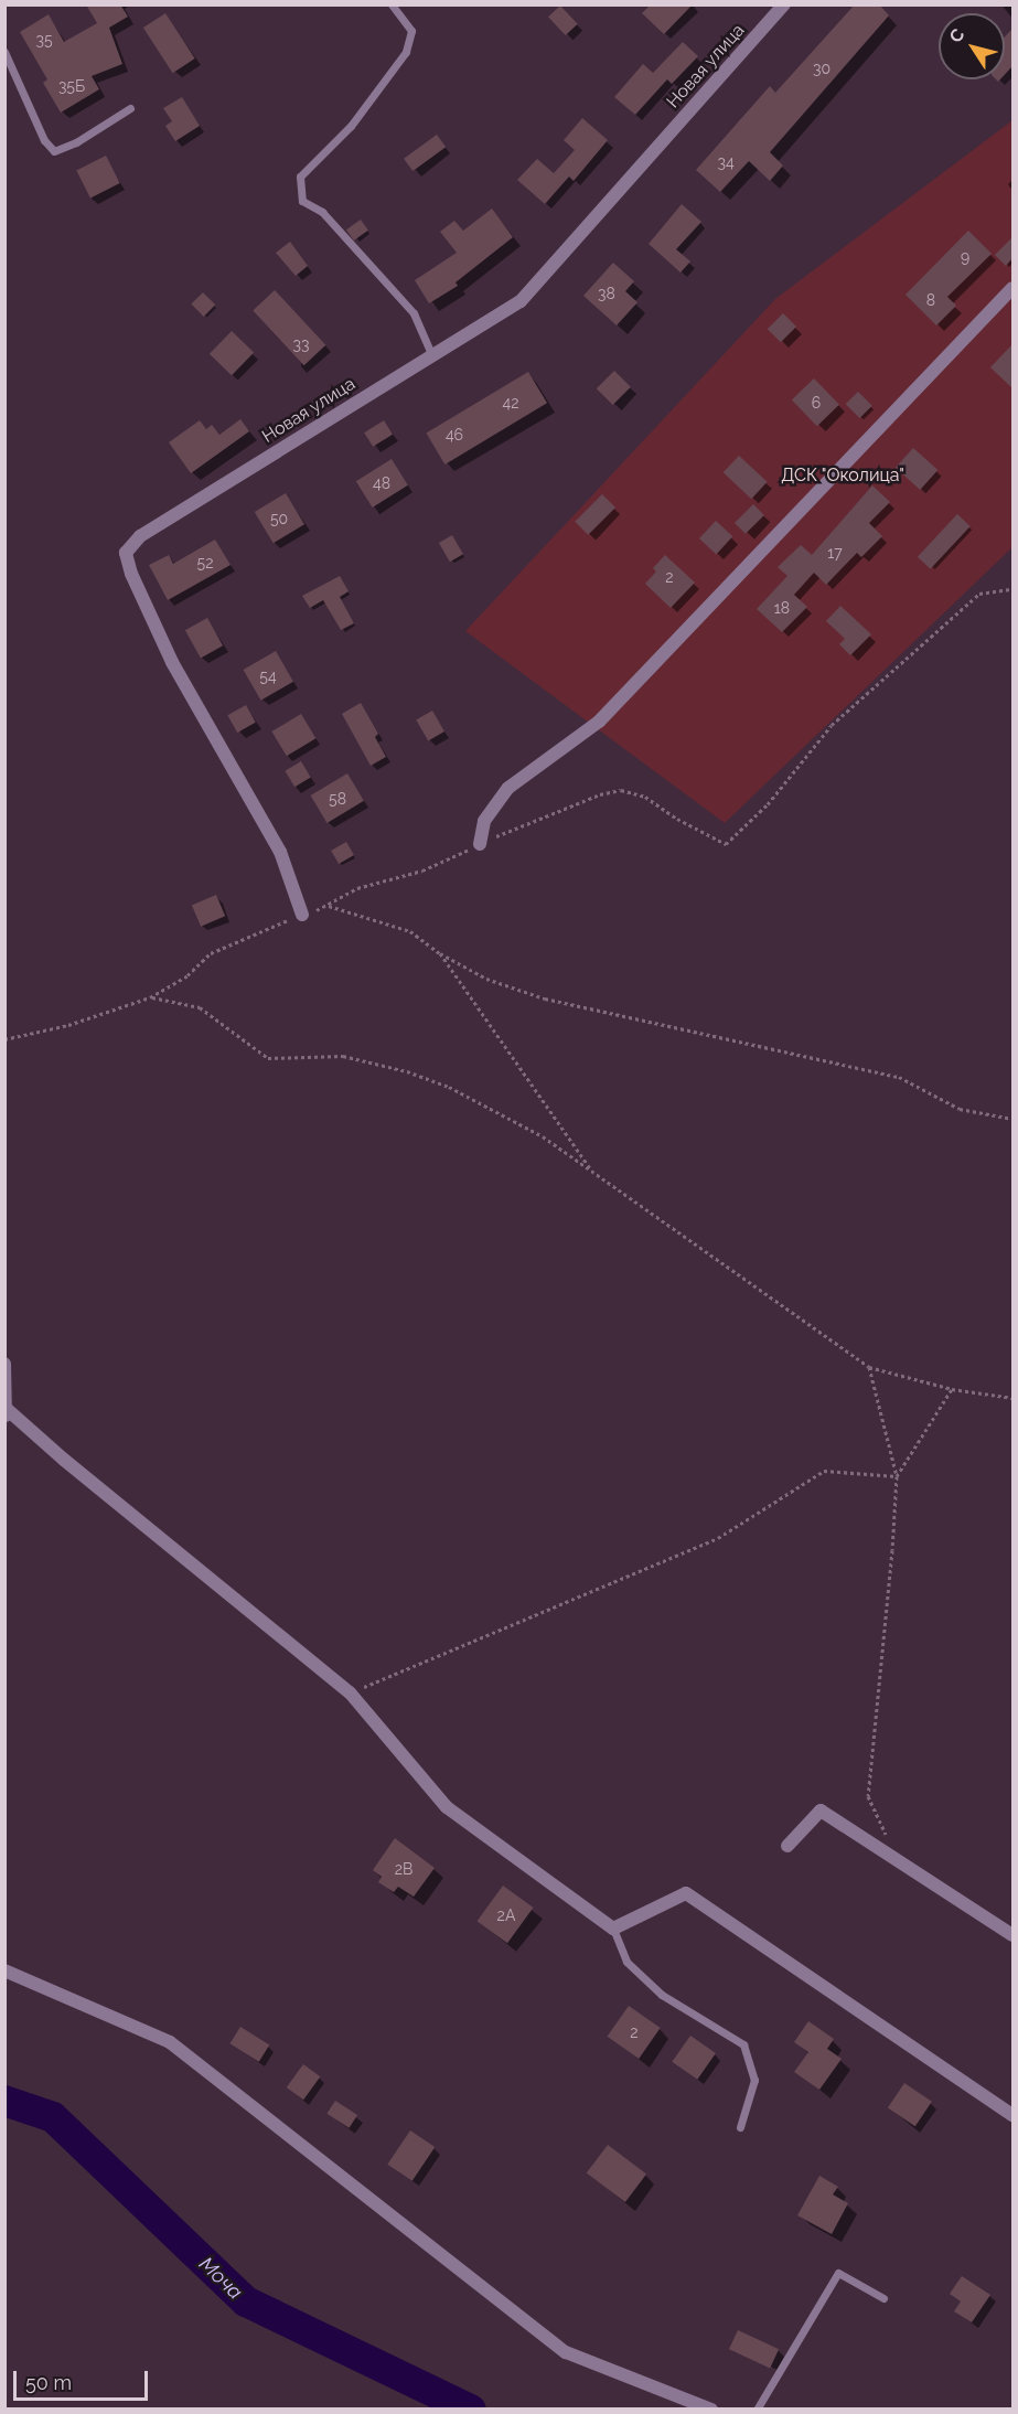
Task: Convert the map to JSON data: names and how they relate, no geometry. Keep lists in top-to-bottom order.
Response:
{
  "streets": {
    "street": ["Новая улица"]
  },
  "water": ["Моча"],
  "parks": ["ДСК \"Околица\""],
  "house_numbers": [
    "35",
    "30",
    "35Б",
    "34",
    "9",
    "38",
    "8",
    "33",
    "42",
    "6",
    "46",
    "48",
    "50",
    "17",
    "52",
    "2",
    "18",
    "54",
    "58",
    "2В",
    "2А",
    "2"
  ],
  "scale_bar": "50 m",
  "north": "top left"
}
